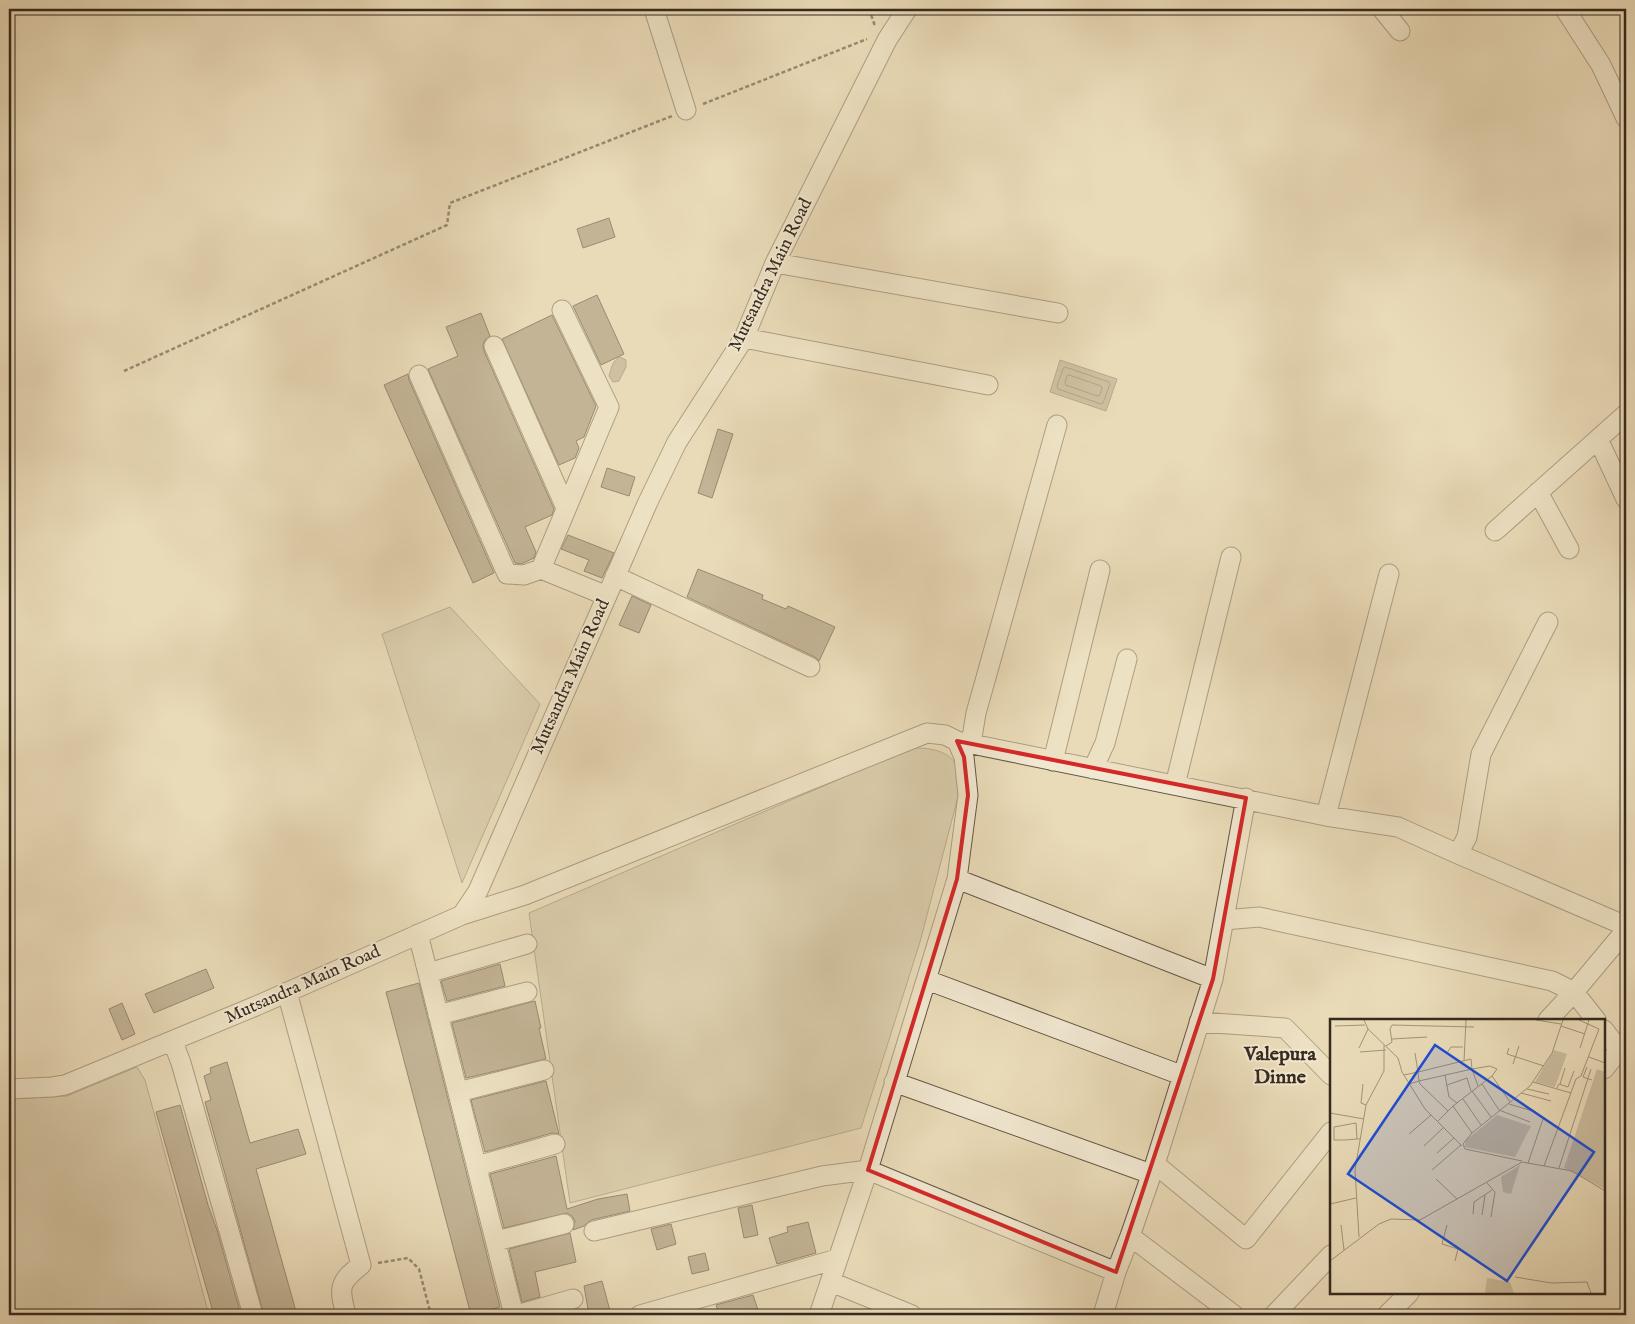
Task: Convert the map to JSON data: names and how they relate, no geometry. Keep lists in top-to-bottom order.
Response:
{
  "streets": {
    "street": ["Mutsandra Main Road"]
  },
  "districts": ["Valepura Dinne"]
}
